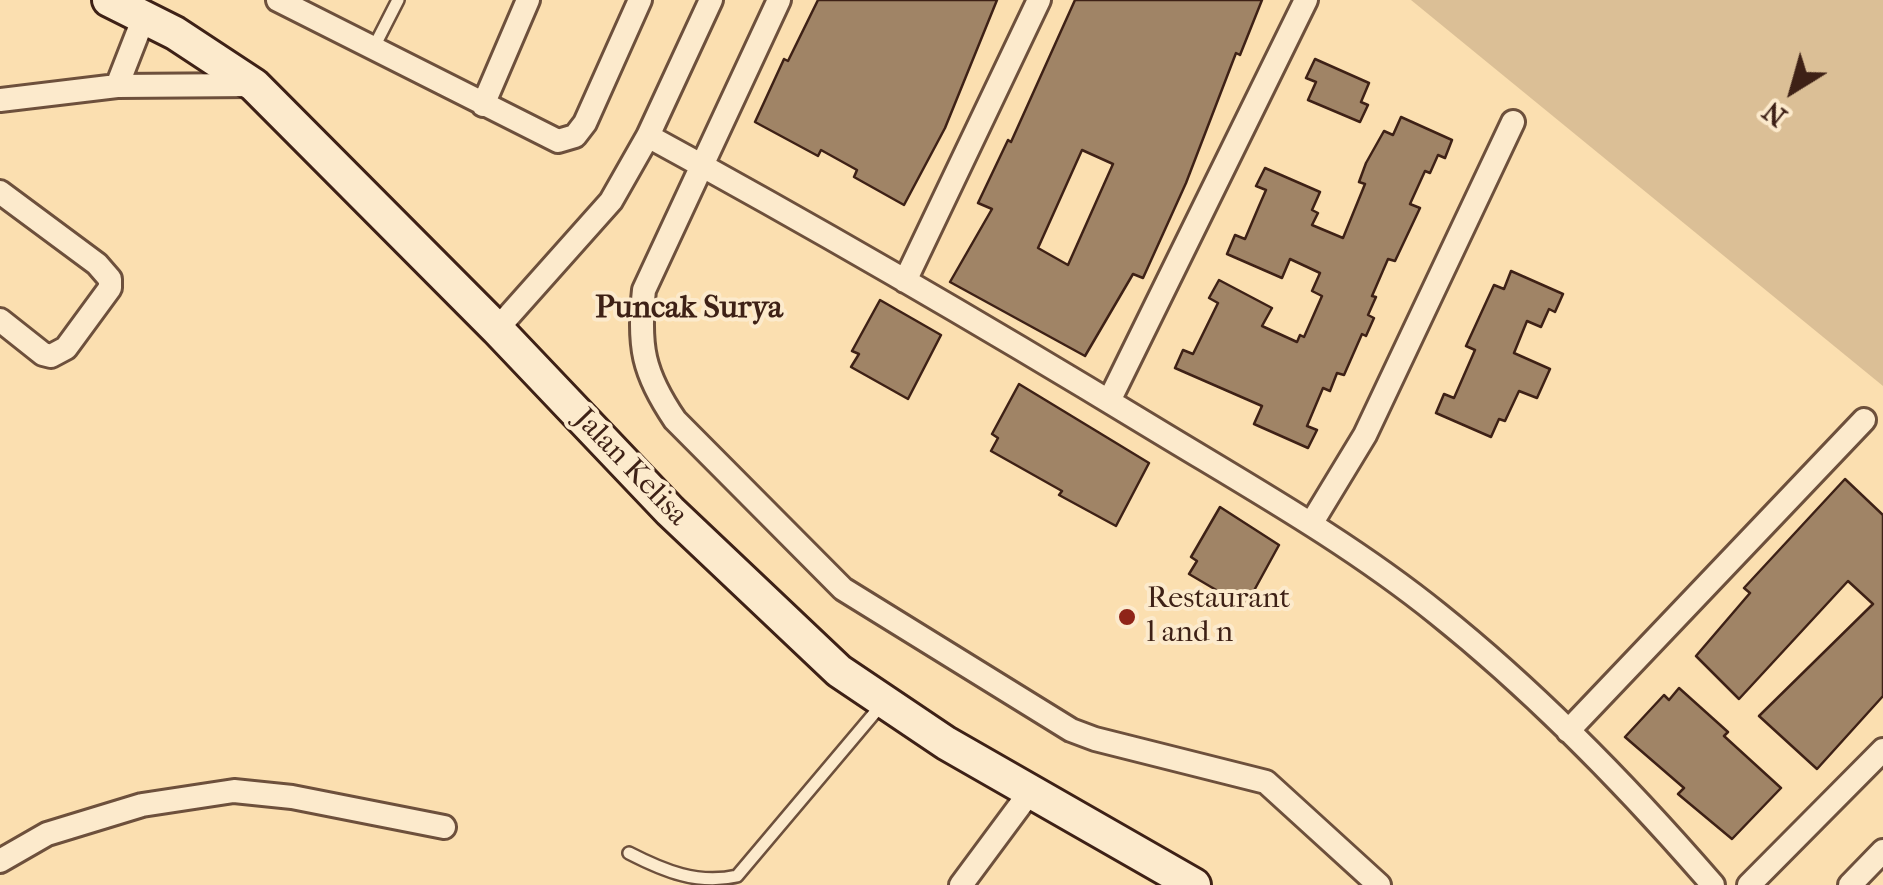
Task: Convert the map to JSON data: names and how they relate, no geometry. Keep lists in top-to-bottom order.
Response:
{
  "streets": {
    "main road": ["Jalan Kelisa"]
  },
  "districts": ["Puncak Surya"],
  "places": ["Restaurant l and n"],
  "north": "bottom left"
}
